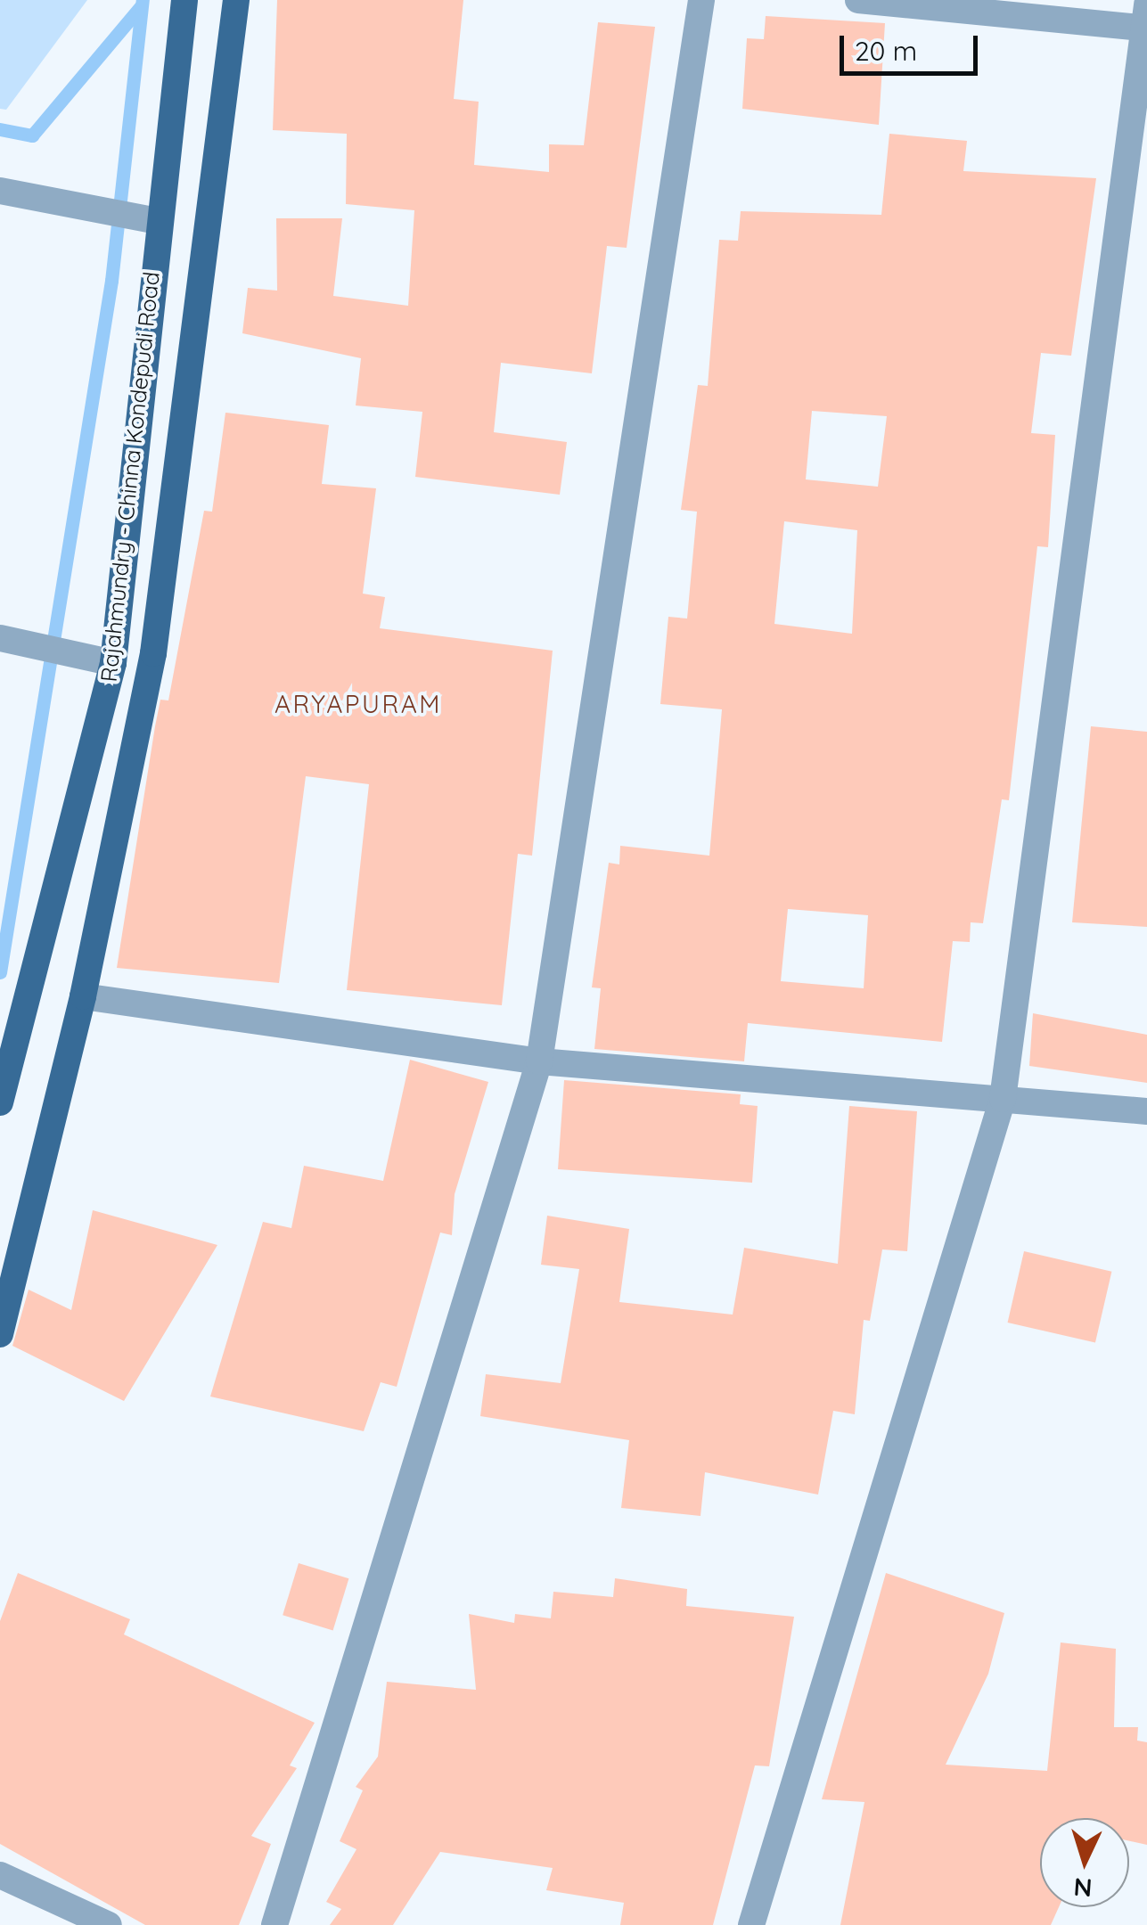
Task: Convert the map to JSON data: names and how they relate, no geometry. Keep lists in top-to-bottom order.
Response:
{
  "streets": {
    "main road": ["Rajahmundry - Chinna Kondepudi Road"]
  },
  "districts": ["ARYAPURAM"],
  "scale_bar": "20 m",
  "north": "bottom"
}
